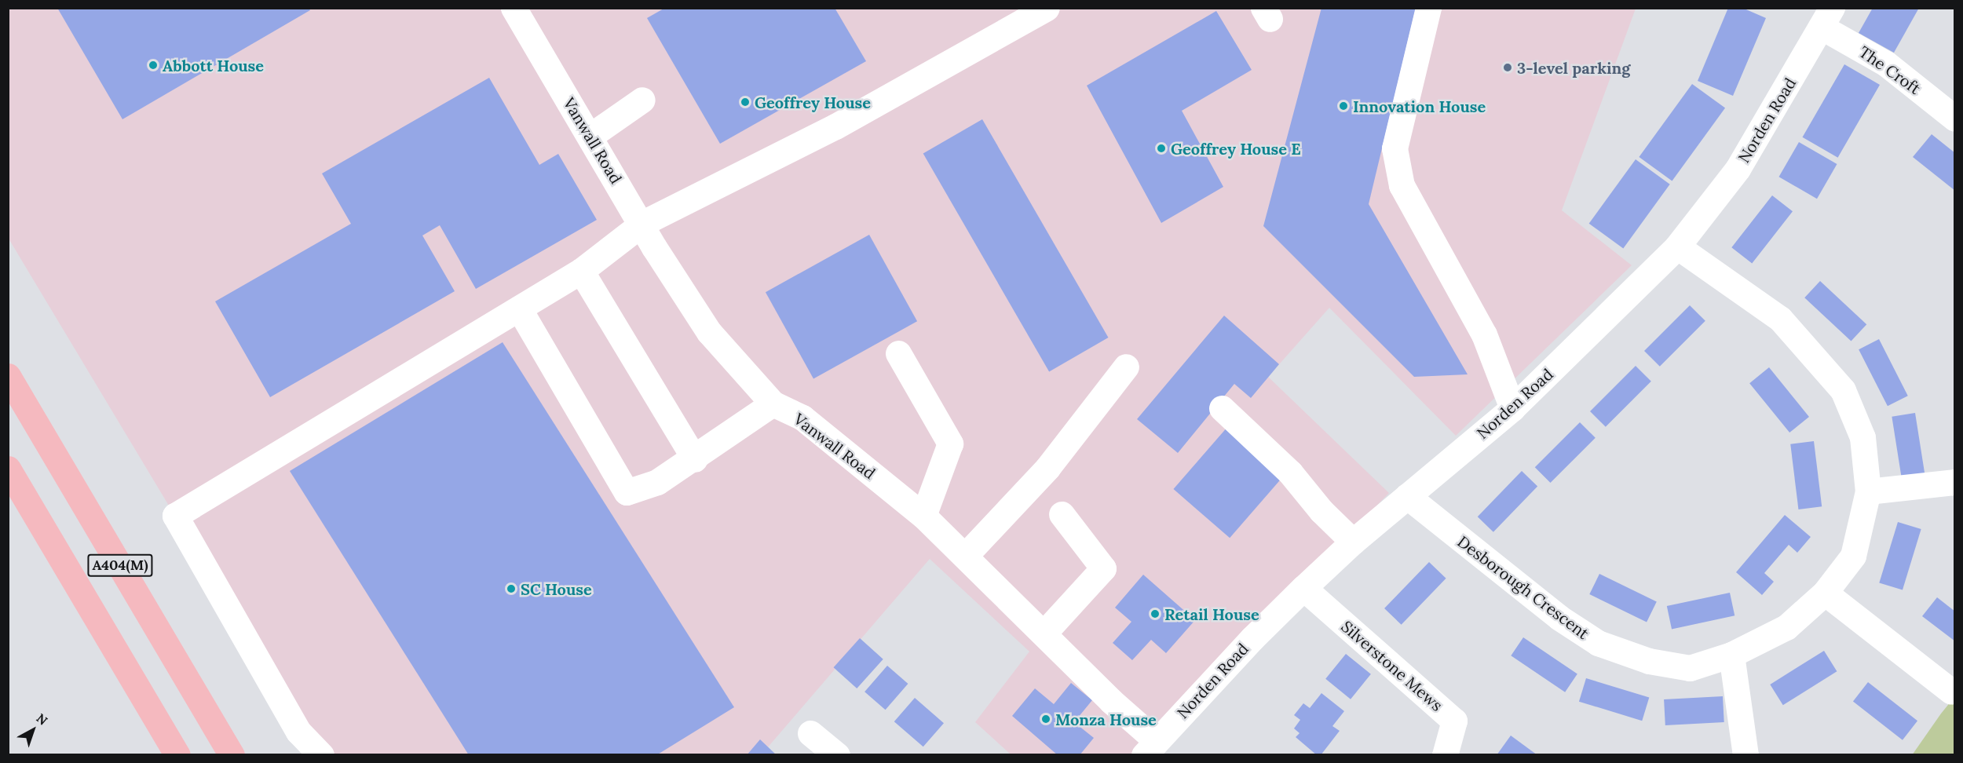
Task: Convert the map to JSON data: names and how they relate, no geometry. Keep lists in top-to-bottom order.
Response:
{
  "streets": {
    "highway": ["A404(M)"],
    "street": [
      "The Croft",
      "Norden Road",
      "Vanwall Road",
      "Desborough Crescent",
      "Silverstone Mews"
    ]
  },
  "crossings": [
    ["The Croft", "Norden Road"],
    ["Norden Road", "Vanwall Road"],
    ["Norden Road", "Desborough Crescent"],
    ["Norden Road", "Silverstone Mews"]
  ],
  "places": [
    "Abbott House",
    "3-level parking",
    "Geoffrey House",
    "Innovation House",
    "Geoffrey House E",
    "SC House",
    "Retail House",
    "Monza House"
  ],
  "north": "top right"
}
